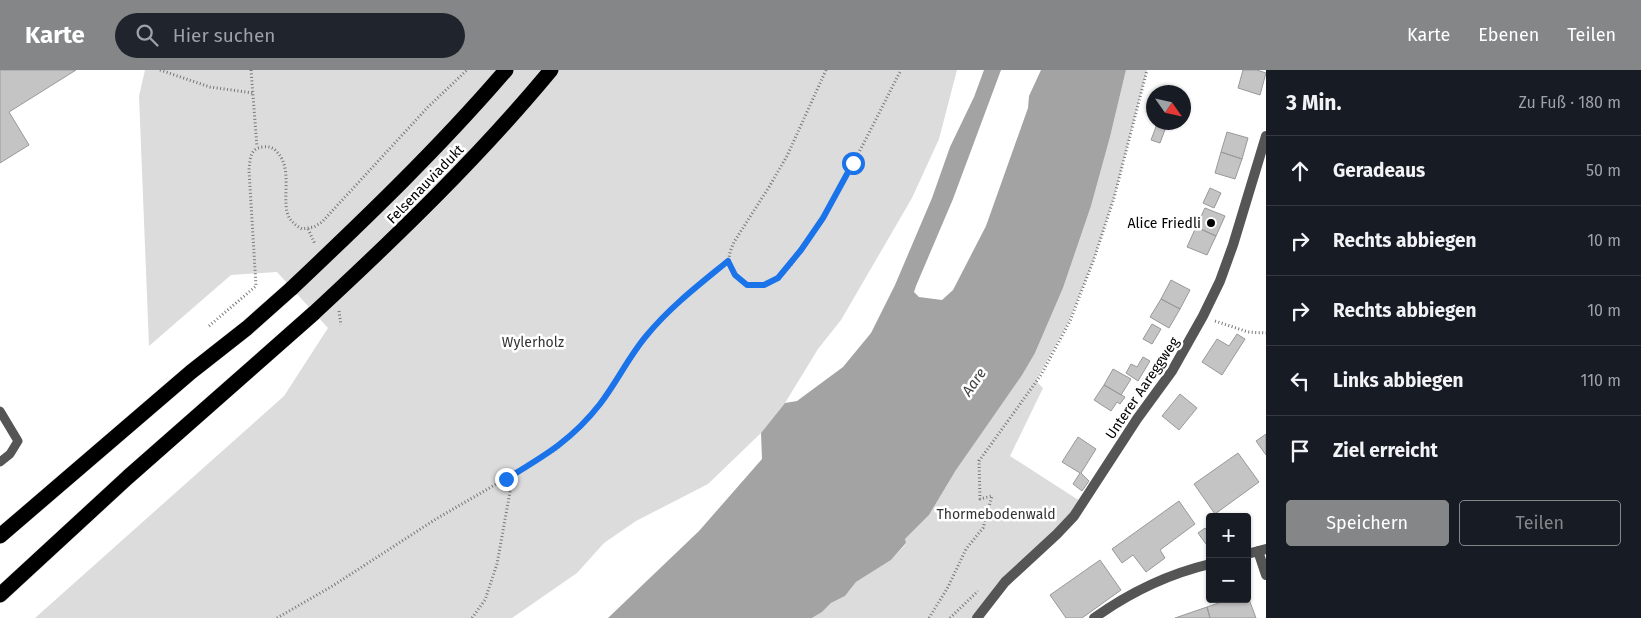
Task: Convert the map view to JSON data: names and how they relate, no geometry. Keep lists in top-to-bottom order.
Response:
{
  "streets": {
    "highway": ["Felsenauviadukt"],
    "street": ["Unterer Aareggweg"]
  },
  "water": ["Aare"],
  "parks": ["Wylerholz", "Thormebodenwald"],
  "places": ["Alice Friedli"],
  "north": "bottom right",
  "page": {
    "header": "Karte",
    "search": "Hier suchen",
    "nav": ["Karte", "Ebenen", "Teilen"],
    "heading": ["3 Min.", "Zu Fuß · 180 m"],
    "list": [
      ["Geradeaus", "50 m"],
      ["Rechts abbiegen", "10 m"],
      ["Rechts abbiegen", "10 m"],
      ["Links abbiegen", "110 m"],
      "Ziel erreicht"
    ],
    "buttons": ["Speichern", "Teilen"],
    "map_buttons": ["+", "−"]
  }
}
